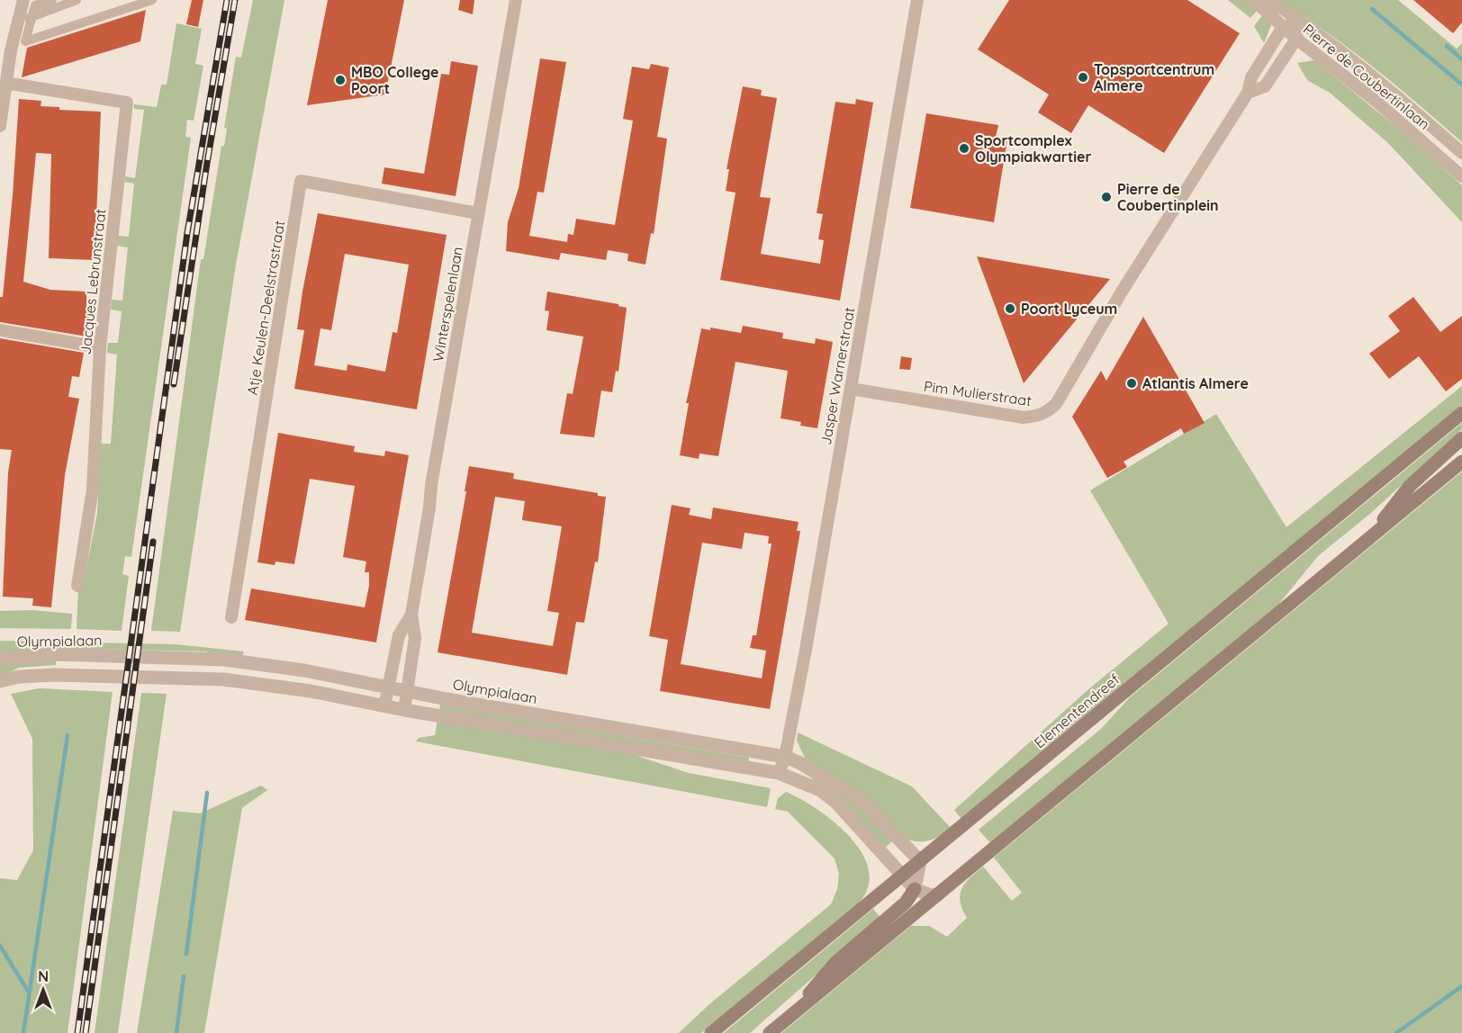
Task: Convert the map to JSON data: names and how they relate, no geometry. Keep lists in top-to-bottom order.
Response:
{
  "streets": {
    "main road": ["Elementendreef"],
    "street": [
      "Pierre de Coubertinlaan",
      "Jacques Lebrunstraat",
      "Winterspelenlaan",
      "Atje Keulen-Deelstrastraat",
      "Jasper Warnerstraat",
      "Pim Mulierstraat",
      "Olympialaan"
    ]
  },
  "crossings": [
    ["Pierre de Coubertinlaan", "Pim Mulierstraat"],
    ["Winterspelenlaan", "Atje Keulen-Deelstrastraat"],
    ["Winterspelenlaan", "Olympialaan"],
    ["Jasper Warnerstraat", "Pim Mulierstraat"],
    ["Jasper Warnerstraat", "Olympialaan"],
    ["Olympialaan", "Elementendreef"]
  ],
  "places": [
    "Topsportcentrum Almere",
    "MBO College Poort",
    "Sportcomplex Olympiakwartier",
    "Pierre de Coubertinplein",
    "Poort Lyceum",
    "Atlantis Almere"
  ],
  "north": "top"
}
